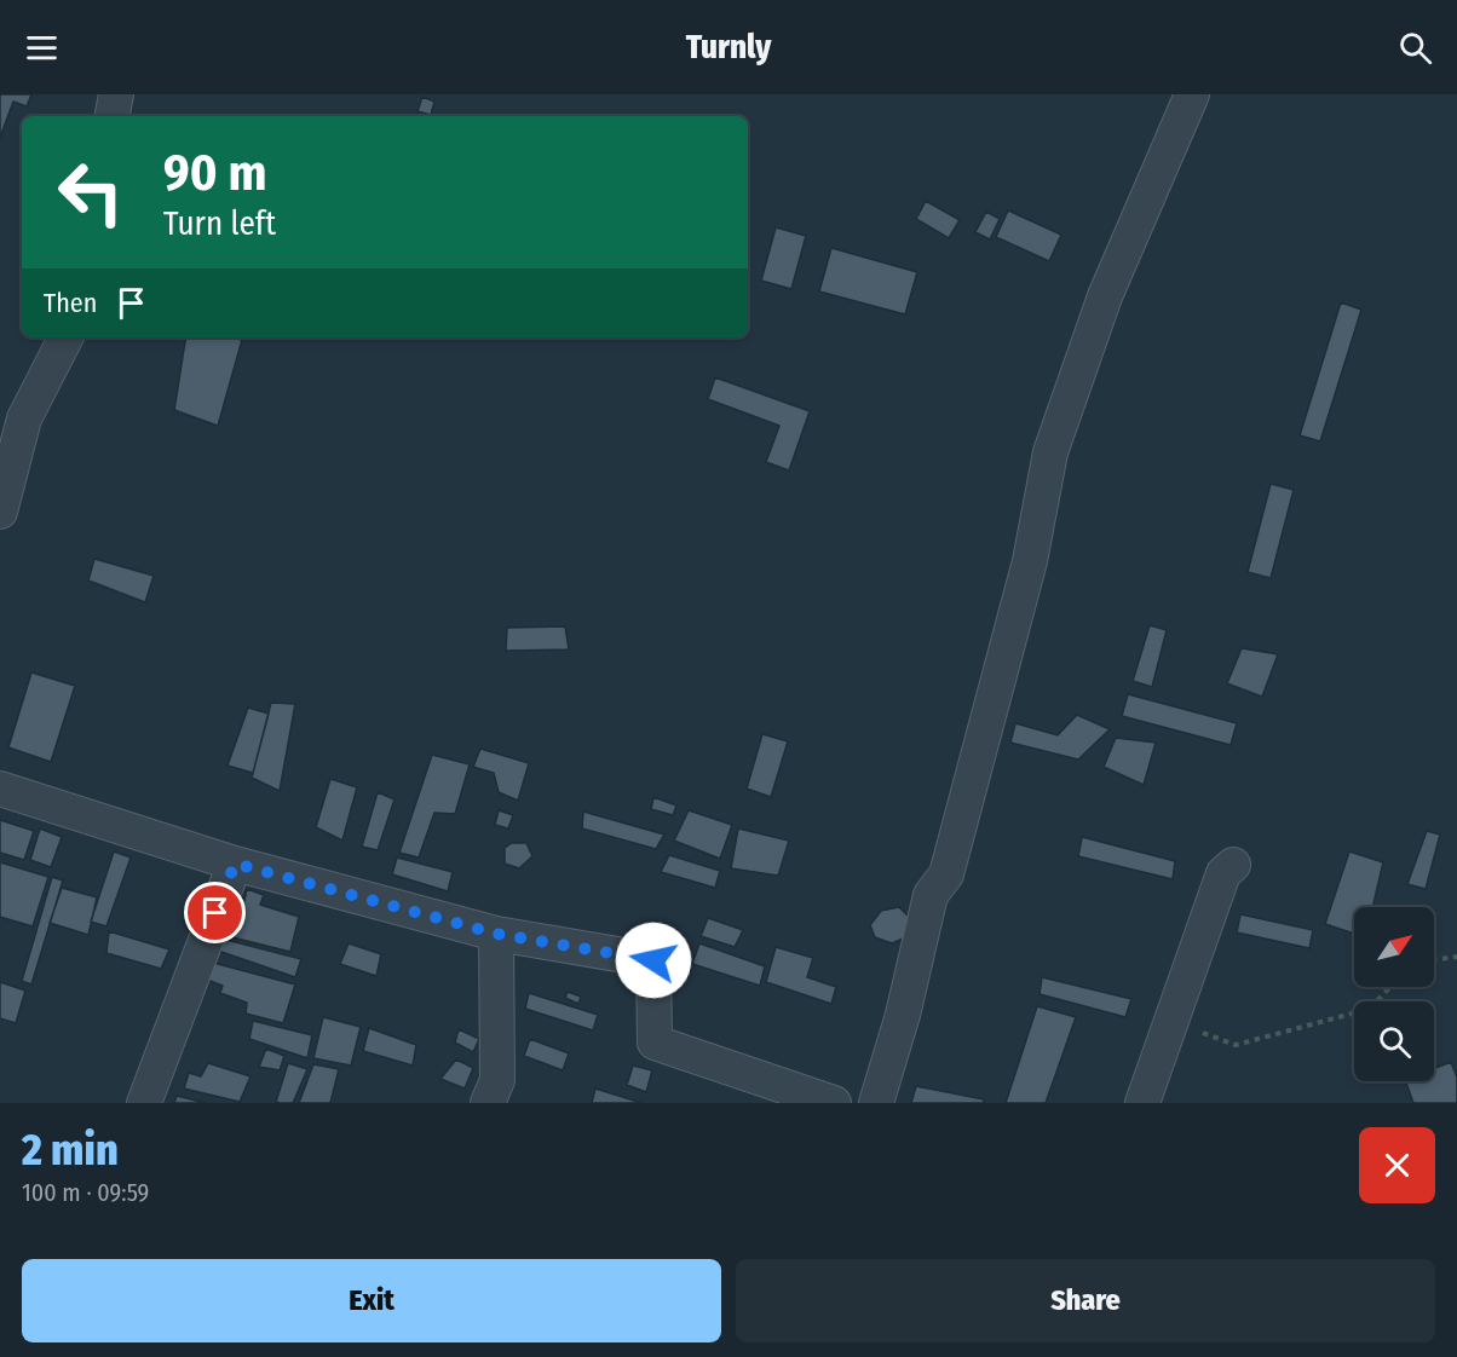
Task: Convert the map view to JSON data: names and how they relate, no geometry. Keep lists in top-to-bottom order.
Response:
{
  "north": "top right",
  "page": {
    "header": "Turnly",
    "turn": ["90 m", "Turn left"],
    "then": "Then",
    "heading": ["2 min", "100 m · 09:59"],
    "buttons": ["Exit", "Share"]
  }
}
